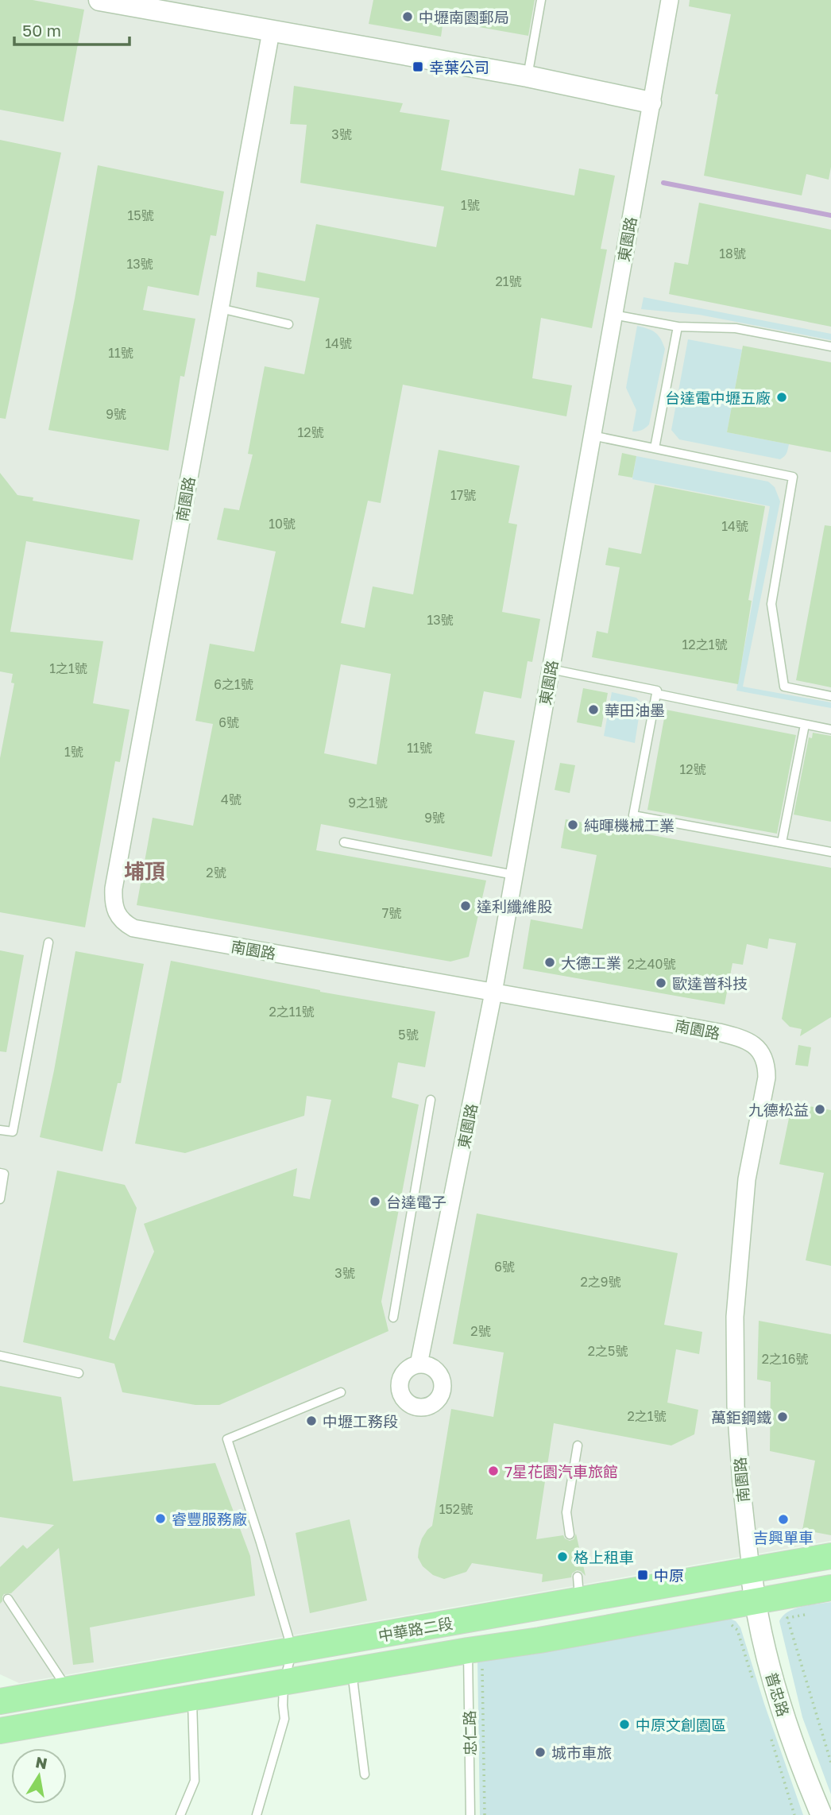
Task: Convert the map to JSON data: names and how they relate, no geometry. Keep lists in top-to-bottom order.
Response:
{
  "streets": {
    "main road": ["中華路二段"],
    "street": ["東園路", "南園路", "普忠路"],
    "lane": ["忠仁路"]
  },
  "crossings": [
    ["東園路", "南園路"],
    ["南園路", "中華路二段"],
    ["南園路", "普忠路"],
    ["中華路二段", "普忠路"],
    ["中華路二段", "忠仁路"]
  ],
  "districts": ["埔頂"],
  "places": {
    "other": [
      "中壢南園郵局",
      "台達電中壢五廠",
      "華田油墨",
      "純暉機械工業",
      "達利纖維股",
      "大德工業",
      "歐達普科技",
      "九德松益",
      "台達電子",
      "萬鉅鋼鐵",
      "中壢工務段",
      "7星花園汽車旅館",
      "睿豐服務廠",
      "吉興單車",
      "格上租車",
      "中原文創園區",
      "城市車旅"
    ],
    "transit": ["幸葉公司", "中原"]
  },
  "house_numbers": [
    "3號",
    "1號",
    "15號",
    "18號",
    "13號",
    "21號",
    "14號",
    "11號",
    "9號",
    "12號",
    "17號",
    "10號",
    "14號",
    "13號",
    "12之1號",
    "1之1號",
    "6之1號",
    "6號",
    "11號",
    "1號",
    "12號",
    "4號",
    "9之1號",
    "9號",
    "2號",
    "7號",
    "2之40號",
    "2之11號",
    "5號",
    "6號",
    "3號",
    "2之9號",
    "2號",
    "2之5號",
    "2之16號",
    "2之1號",
    "152號"
  ],
  "scale_bar": "50 m",
  "north": "top"
}
